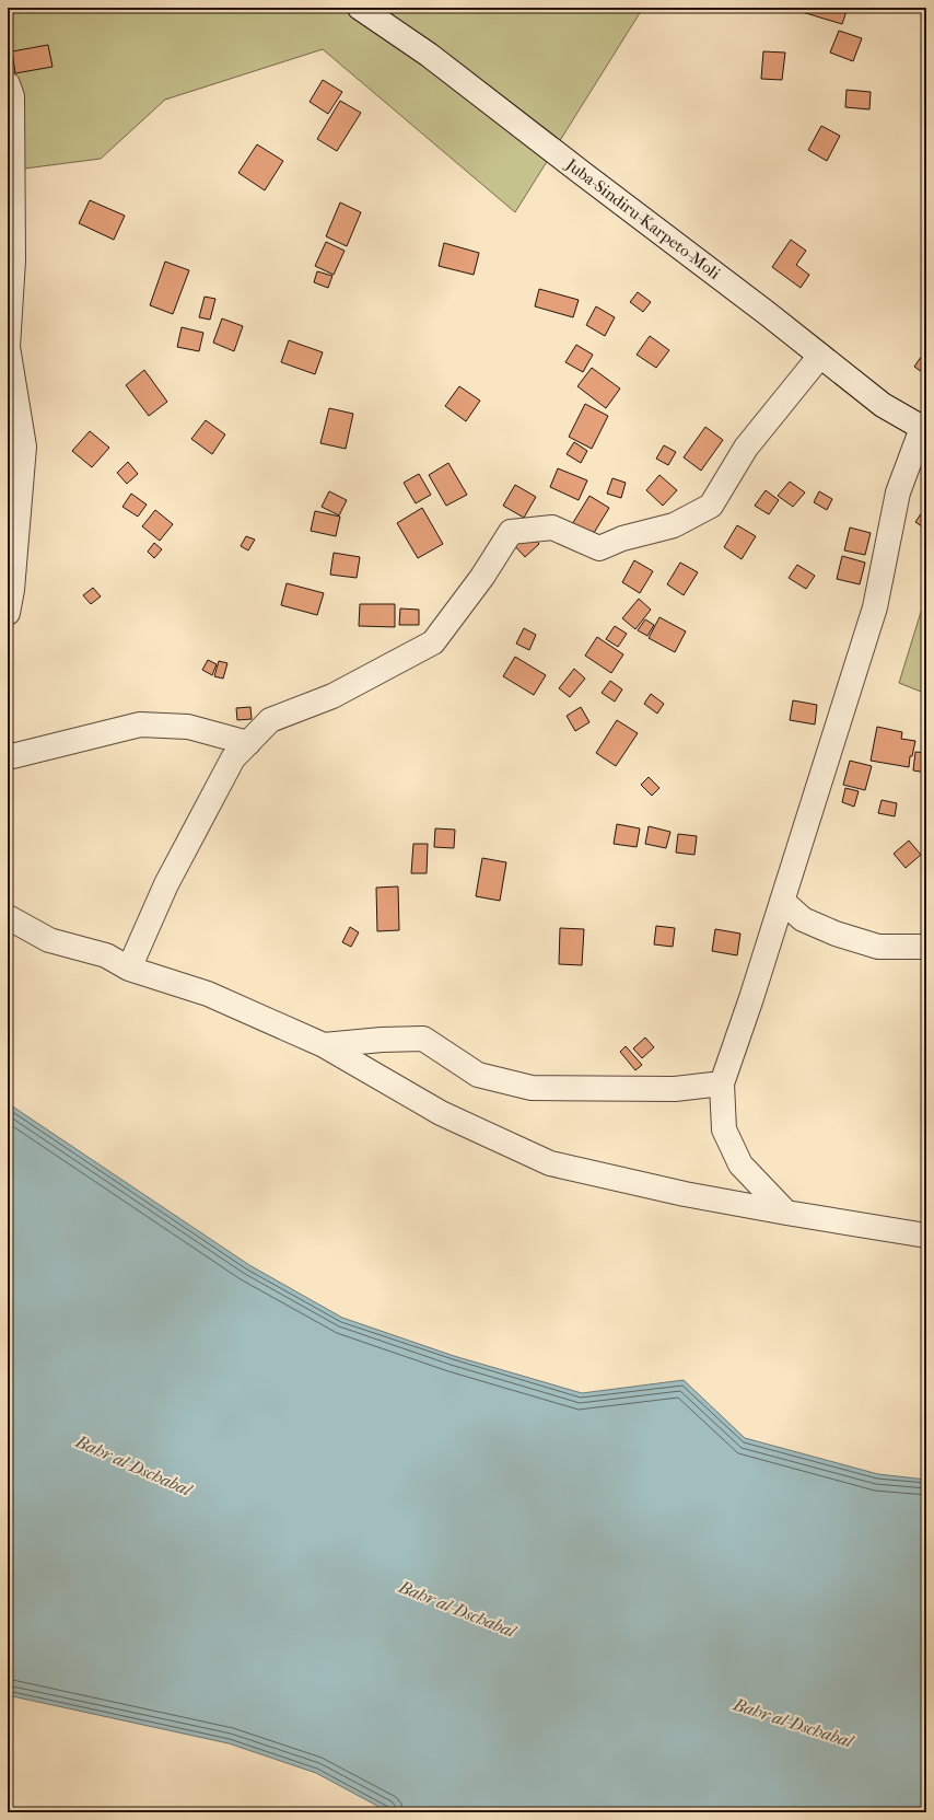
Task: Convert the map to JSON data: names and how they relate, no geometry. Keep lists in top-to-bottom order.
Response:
{
  "streets": {
    "street": ["Juba-Sindiru-Karpeto-Moli"]
  },
  "water": ["Bahr al-Dschabal"]
}
